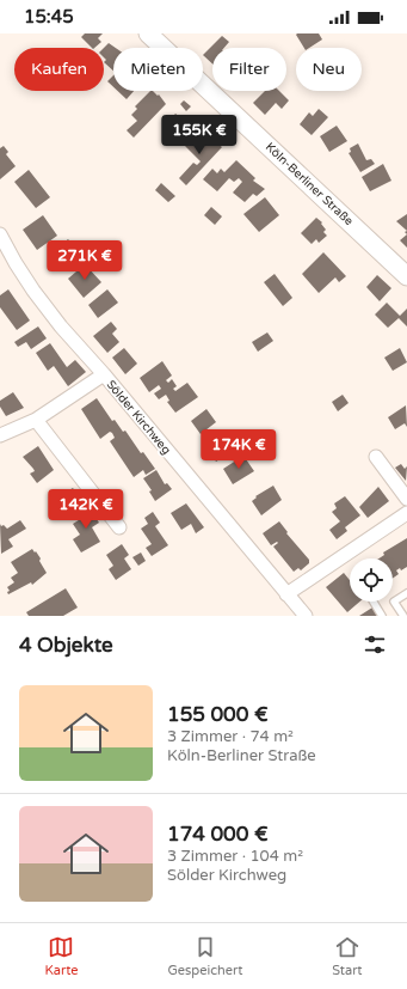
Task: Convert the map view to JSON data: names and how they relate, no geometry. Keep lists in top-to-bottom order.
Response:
{
  "streets": {
    "main road": ["Köln-Berliner Straße"],
    "street": ["Sölder Kirchweg"]
  },
  "page": {
    "status": "15:45",
    "chip": [
      "Kaufen",
      "Mieten",
      "Filter",
      "Neu"
    ],
    "price": [
      "155K €",
      "271K €",
      "174K €",
      "142K €"
    ],
    "heading": "4 Objekte",
    "list": [
      {
        "name": "155 000 €",
        "note": "3 Zimmer · 74 m² · Köln-Berliner Straße"
      },
      {
        "name": "174 000 €",
        "note": "3 Zimmer · 104 m² · Sölder Kirchweg"
      }
    ],
    "tabs": ["Karte", "Gespeichert", "Start"]
  }
}
